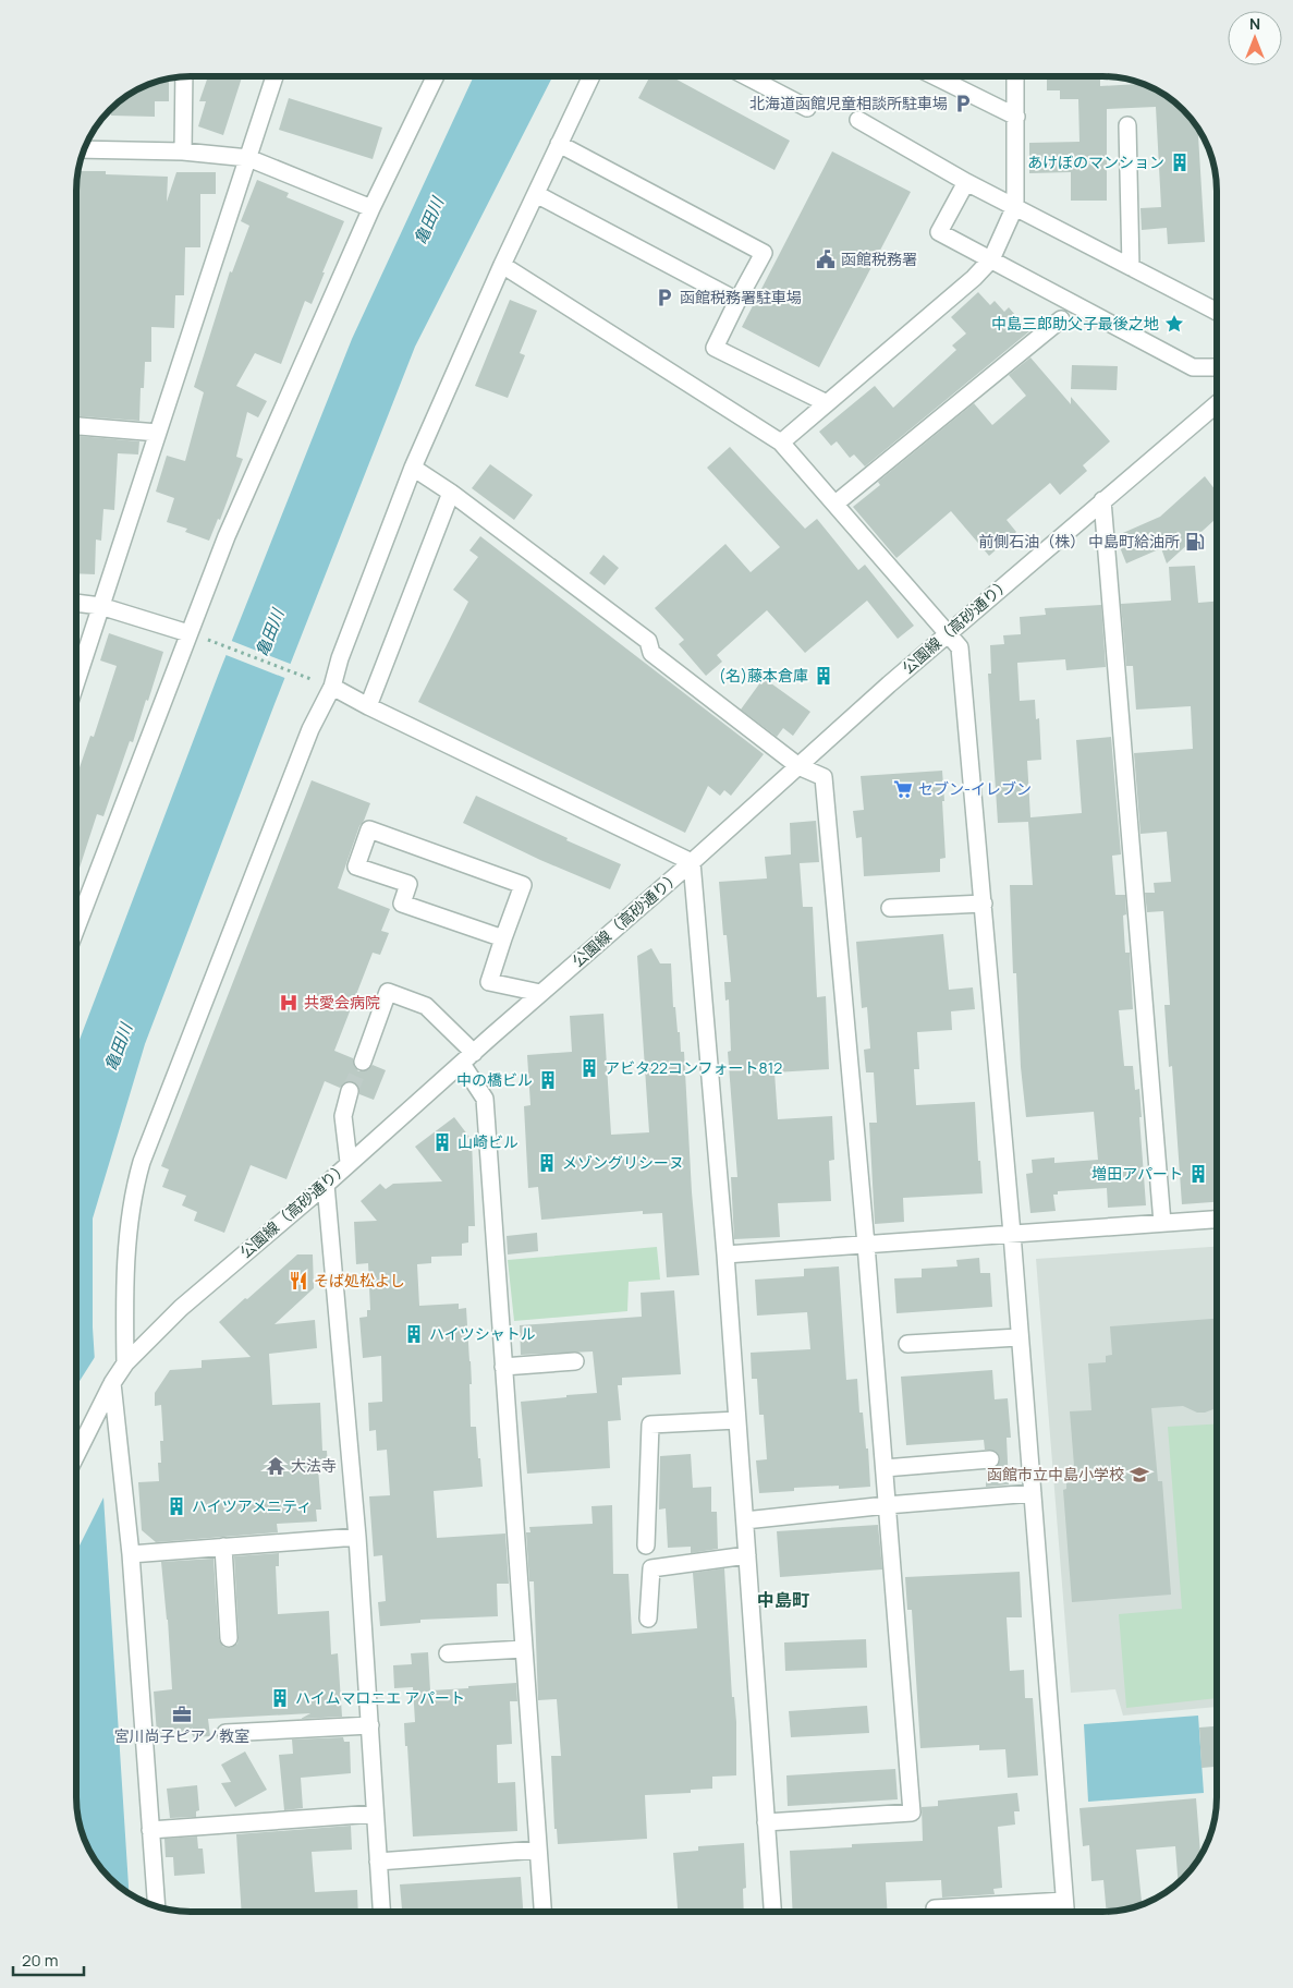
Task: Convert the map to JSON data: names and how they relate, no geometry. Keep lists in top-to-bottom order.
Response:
{
  "streets": {
    "street": ["公園線（高砂通り）"]
  },
  "districts": ["中島町"],
  "water": ["亀田川"],
  "places": {
    "parking": ["北海道函館児童相談所駐車場", "函館税務署駐車場"],
    "building": [
      "あけぼのマンション",
      "(名)藤本倉庫",
      "アビタ22コンフォート812",
      "中の橋ビル",
      "山崎ビル",
      "メゾングリシーヌ",
      "増田アパート",
      "ハイツシャトル",
      "ハイツアメニティ",
      "ハイムマロニエ アパート"
    ],
    "public building": ["函館税務署"],
    "place": ["中島三郎助父子最後之地"],
    "fuel station": ["前側石油（株） 中島町給油所"],
    "supermarket": ["セブン-イレブン"],
    "hospital": ["共愛会病院"],
    "restaurant": ["そば処松よし"],
    "temple": ["大法寺"],
    "school or university": ["函館市立中島小学校"],
    "office": ["宮川尚子ピアノ教室"]
  },
  "scale_bar": "20 m",
  "north": "top"
}
